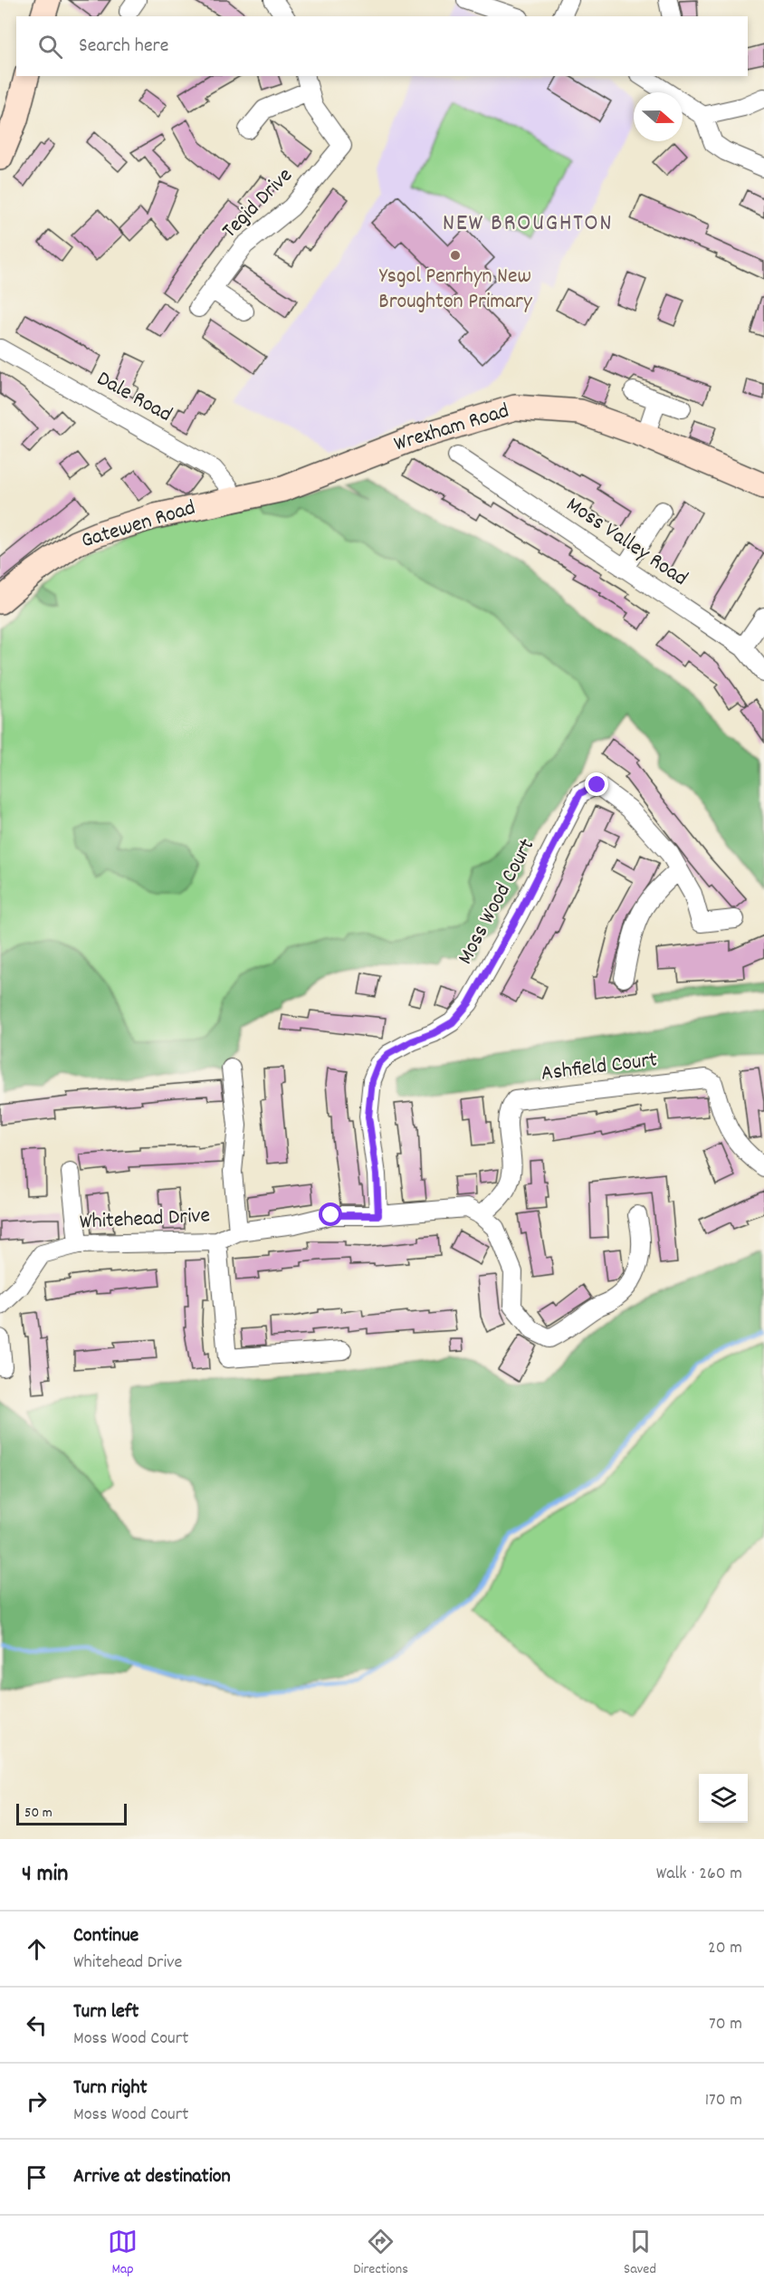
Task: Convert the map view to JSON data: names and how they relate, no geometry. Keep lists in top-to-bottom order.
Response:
{
  "streets": {
    "main road": ["Wrexham Road", "Gatewen Road"],
    "street": [
      "Tegid Drive",
      "Dale Road",
      "Moss Valley Road",
      "Moss Wood Court",
      "Ashfield Court",
      "Whitehead Drive"
    ]
  },
  "crossings": [
    ["Dale Road", "Wrexham Road"],
    ["Dale Road", "Gatewen Road"],
    ["Wrexham Road", "Gatewen Road"],
    ["Moss Wood Court", "Whitehead Drive"],
    ["Ashfield Court", "Whitehead Drive"]
  ],
  "districts": ["NEW BROUGHTON"],
  "places": ["Ysgol Penrhyn New Broughton Primary"],
  "scale_bar": "50 m",
  "north": "right",
  "page": {
    "search": "Search here",
    "scale": "50 m",
    "heading": ["4 min", "Walk · 260 m"],
    "list": [
      ["Continue", "Whitehead Drive", "20 m"],
      ["Turn left", "Moss Wood Court", "70 m"],
      ["Turn right", "Moss Wood Court", "170 m"],
      "Arrive at destination"
    ],
    "nav": ["Map", "Directions", "Saved"]
  }
}
